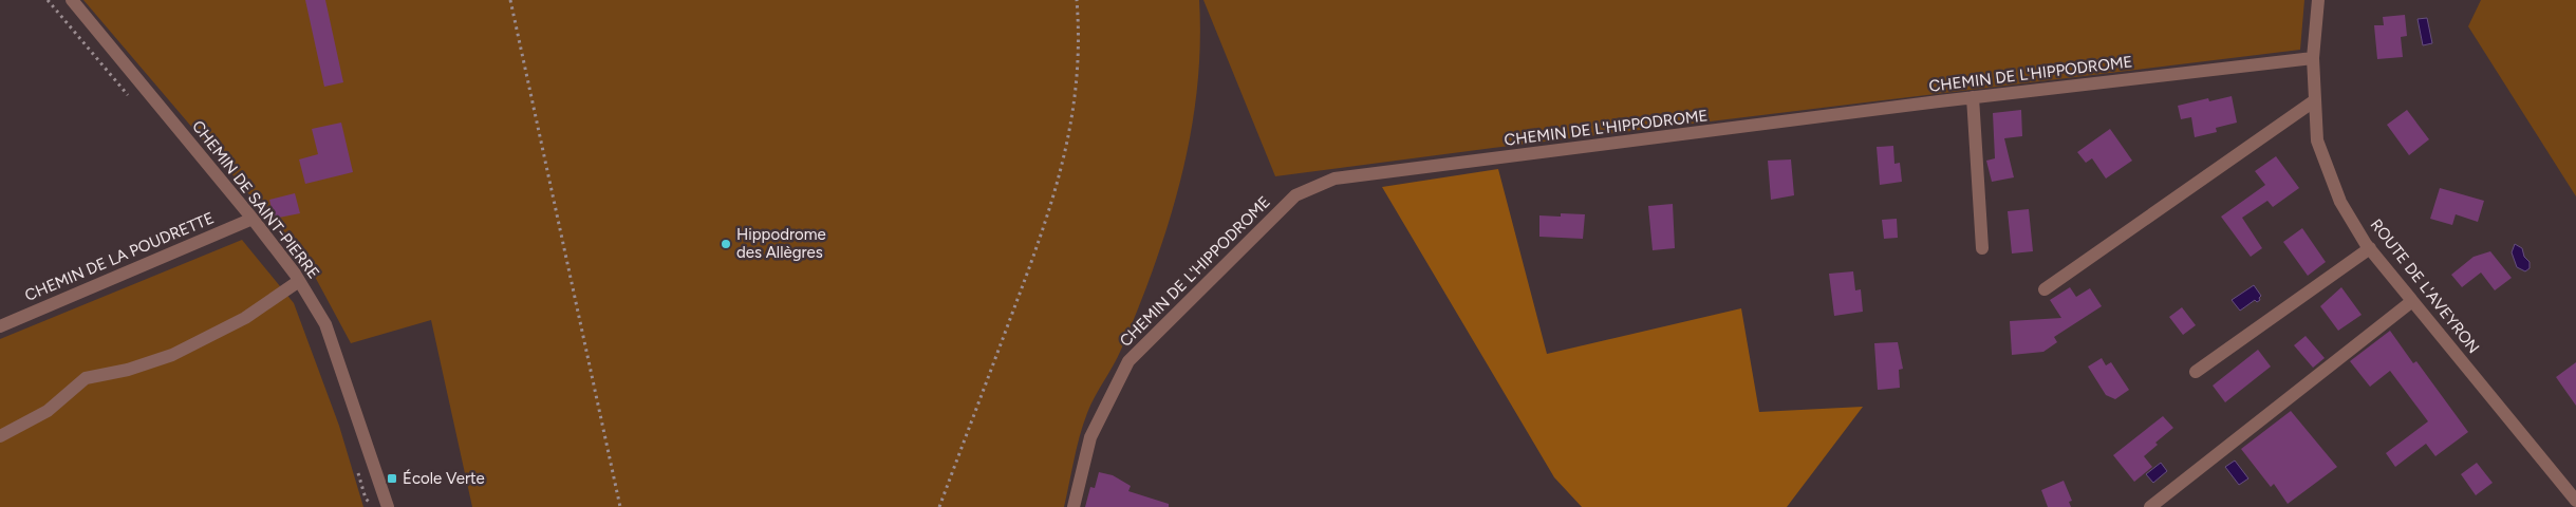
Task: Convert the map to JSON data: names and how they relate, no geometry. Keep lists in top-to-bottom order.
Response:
{
  "streets": {
    "street": [
      "CHEMIN DE L'HIPPODROME",
      "CHEMIN DE SAINT-PIERRE",
      "CHEMIN DE LA POUDRETTE",
      "ROUTE DE L'AVEYRON"
    ]
  },
  "crossings": [
    ["CHEMIN DE L'HIPPODROME", "ROUTE DE L'AVEYRON"],
    ["CHEMIN DE SAINT-PIERRE", "CHEMIN DE LA POUDRETTE"]
  ],
  "places": {
    "other": ["Hippodrome des Allègres"],
    "transit": ["École Verte"]
  }
}
